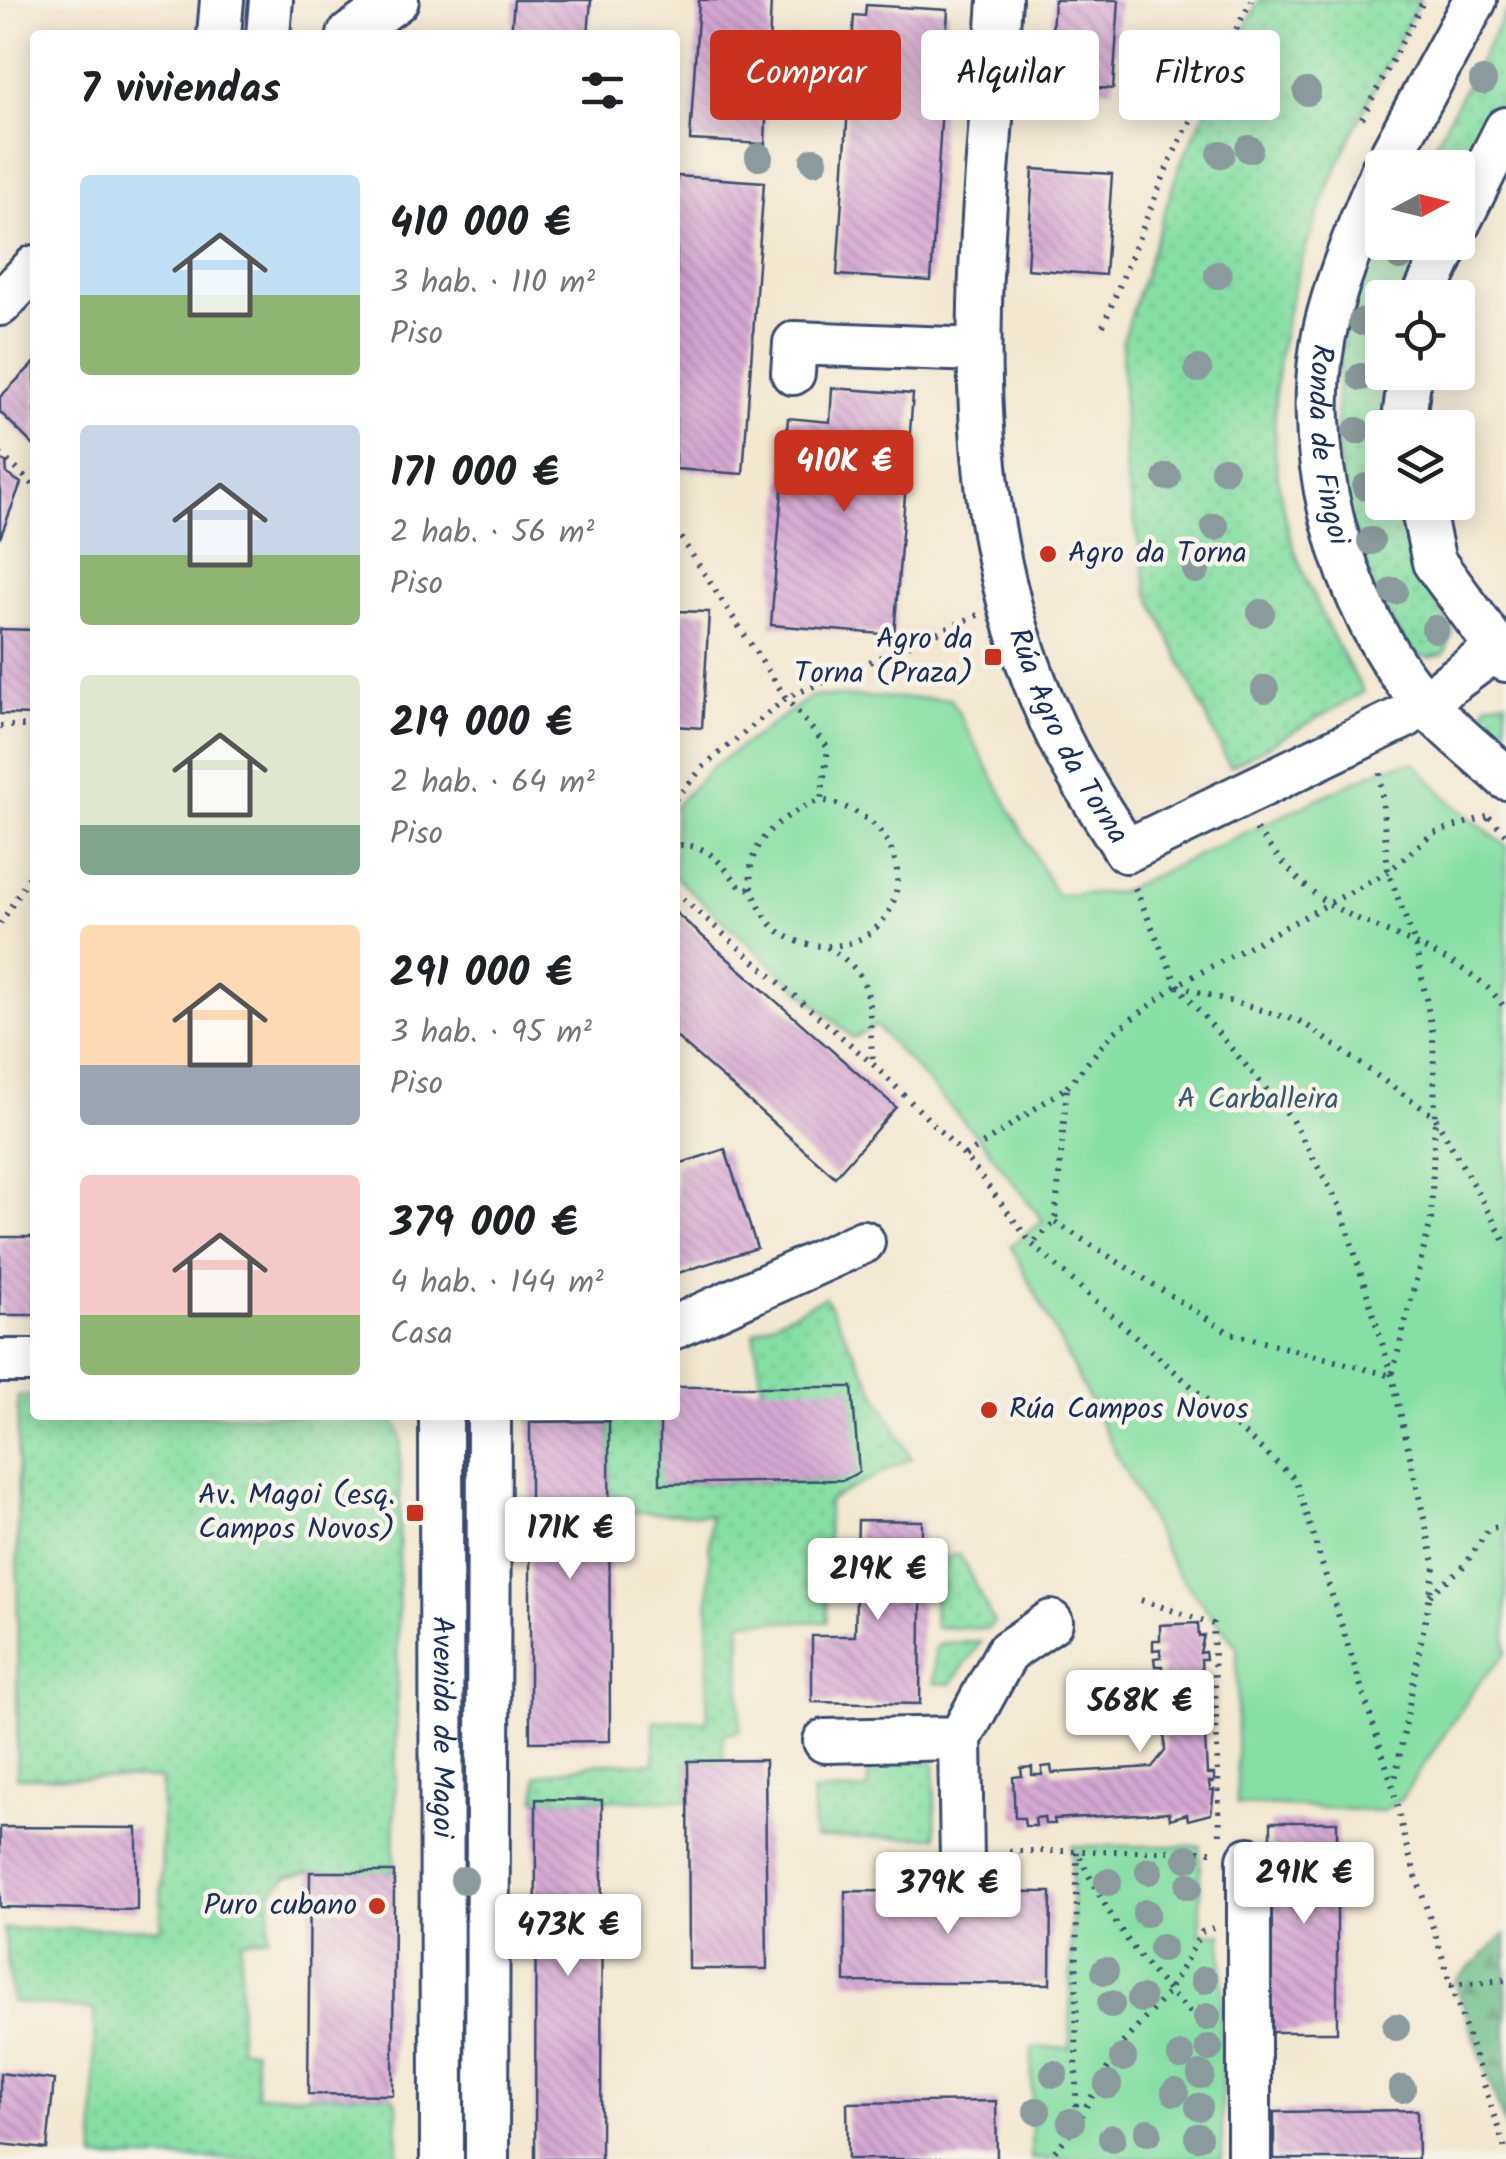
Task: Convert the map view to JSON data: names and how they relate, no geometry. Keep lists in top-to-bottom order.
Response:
{
  "streets": {
    "street": ["Ronda de Fingoi", "Rúa Agro da Torna", "Avenida de Magoi"]
  },
  "crossings": [
    ["Ronda de Fingoi", "Rúa Agro da Torna"]
  ],
  "parks": ["A Carballeira"],
  "places": {
    "other": ["Agro da Torna", "Rúa Campos Novos", "Puro cubano"],
    "transit": ["Agro da Torna (Praza)", "Av. Magoi (esq. Campos Novos)"]
  },
  "north": "right",
  "page": {
    "chip": ["Comprar", "Alquilar", "Filtros"],
    "heading": "7 viviendas",
    "list": [
      {
        "name": "410 000 €",
        "note": "3 hab. · 110 m² · Piso"
      },
      {
        "name": "171 000 €",
        "note": "2 hab. · 56 m² · Piso"
      },
      {
        "name": "219 000 €",
        "note": "2 hab. · 64 m² · Piso"
      },
      {
        "name": "291 000 €",
        "note": "3 hab. · 95 m² · Piso"
      },
      {
        "name": "379 000 €",
        "note": "4 hab. · 144 m² · Casa"
      }
    ],
    "price": [
      "410K €",
      "171K €",
      "219K €",
      "568K €",
      "291K €",
      "379K €",
      "473K €"
    ]
  }
}
